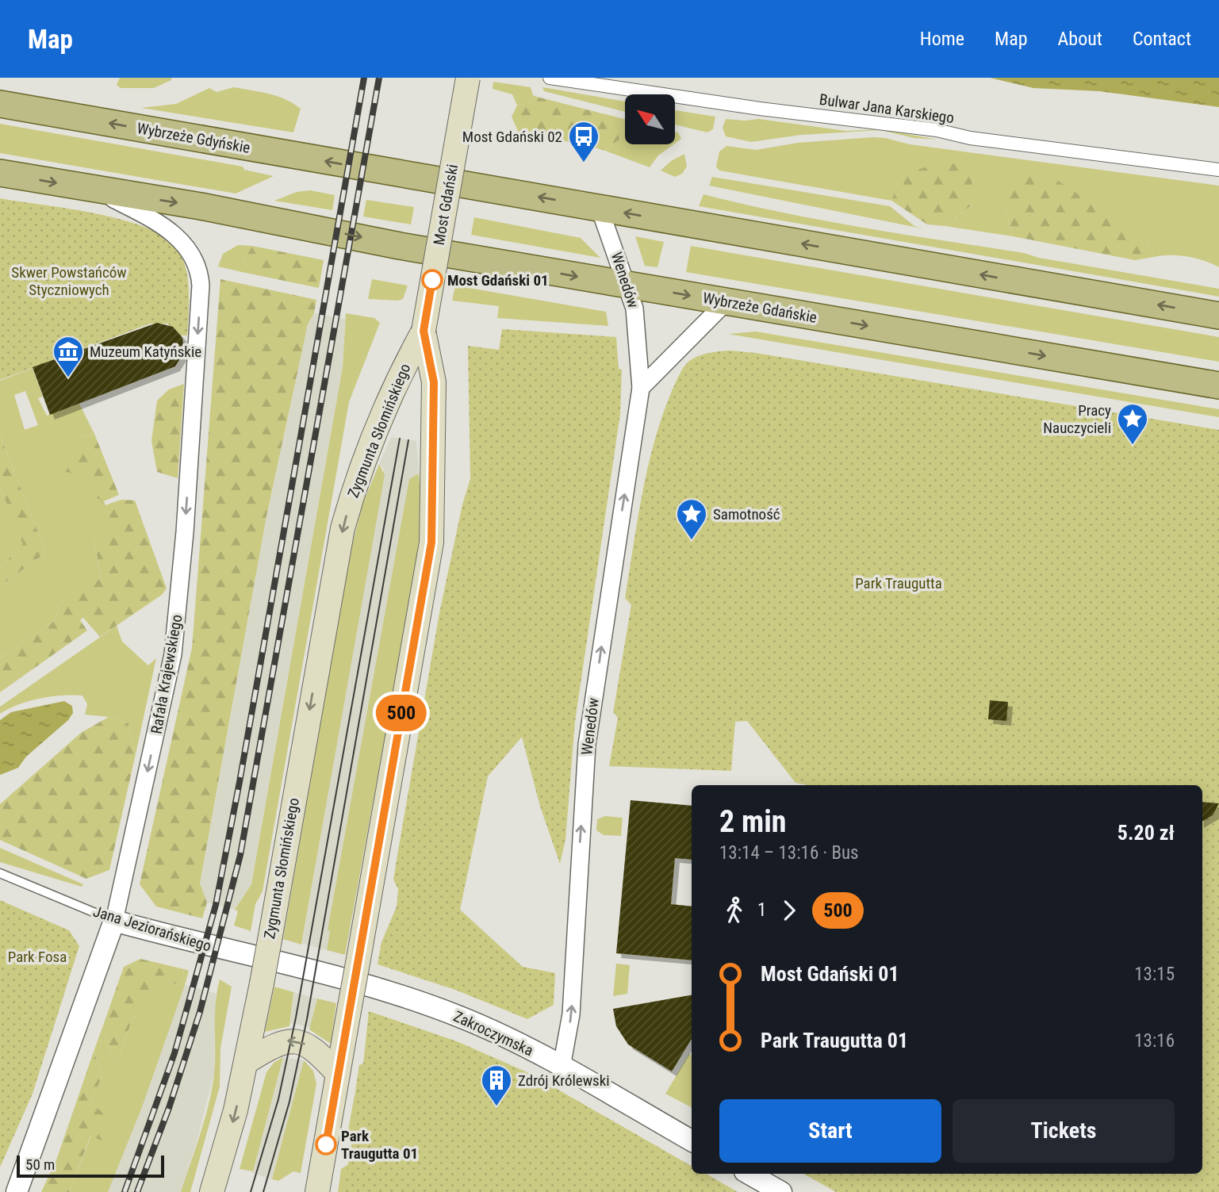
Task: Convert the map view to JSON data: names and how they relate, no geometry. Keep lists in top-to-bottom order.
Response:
{
  "streets": {
    "main road": [
      "Wybrzeże Gdyńskie",
      "Most Gdański",
      "Wybrzeże Gdańskie",
      "Zygmunta Słomińskiego"
    ],
    "street": [
      "Bulwar Jana Karskiego",
      "Wenedów",
      "Rafała Krajewskiego",
      "Jana Jeziorańskiego",
      "Zakroczymska"
    ]
  },
  "crossings": [
    ["Wybrzeże Gdyńskie", "Wenedów"],
    ["Most Gdański", "Zygmunta Słomińskiego"],
    ["Wenedów", "Wybrzeże Gdańskie"],
    ["Wenedów", "Zakroczymska"],
    ["Wybrzeże Gdańskie", "Rafała Krajewskiego"],
    ["Rafała Krajewskiego", "Jana Jeziorańskiego"],
    ["Jana Jeziorańskiego", "Zakroczymska"]
  ],
  "one_way": ["Wybrzeże Gdyńskie", "Wenedów", "Rafała Krajewskiego"],
  "parks": ["Skwer Powstańców Styczniowych", "Park Traugutta", "Park Fosa"],
  "places": {
    "bus stop": ["Most Gdański 02"],
    "other": ["Most Gdański 01", "Park Traugutta 01"],
    "museum": ["Muzeum Katyńskie"],
    "place": ["Pracy Nauczycieli", "Samotność"],
    "building": ["Zdrój Królewski"]
  },
  "lines": ["bus line 500"],
  "scale_bar": "50 m",
  "north": "top left",
  "page": {
    "header": "Map",
    "nav": [
      "Home",
      "Map",
      "About",
      "Contact"
    ],
    "on_map": "500",
    "heading": ["2 min", "13:14 – 13:16 · Bus", "5.20 zł"],
    "legs": ["1", "500"],
    "list": [
      {
        "name": "Most Gdański 01",
        "value": "13:15"
      },
      {
        "name": "Park Traugutta 01",
        "value": "13:16"
      }
    ],
    "buttons": ["Start", "Tickets"],
    "scale": "50 m"
  }
}
